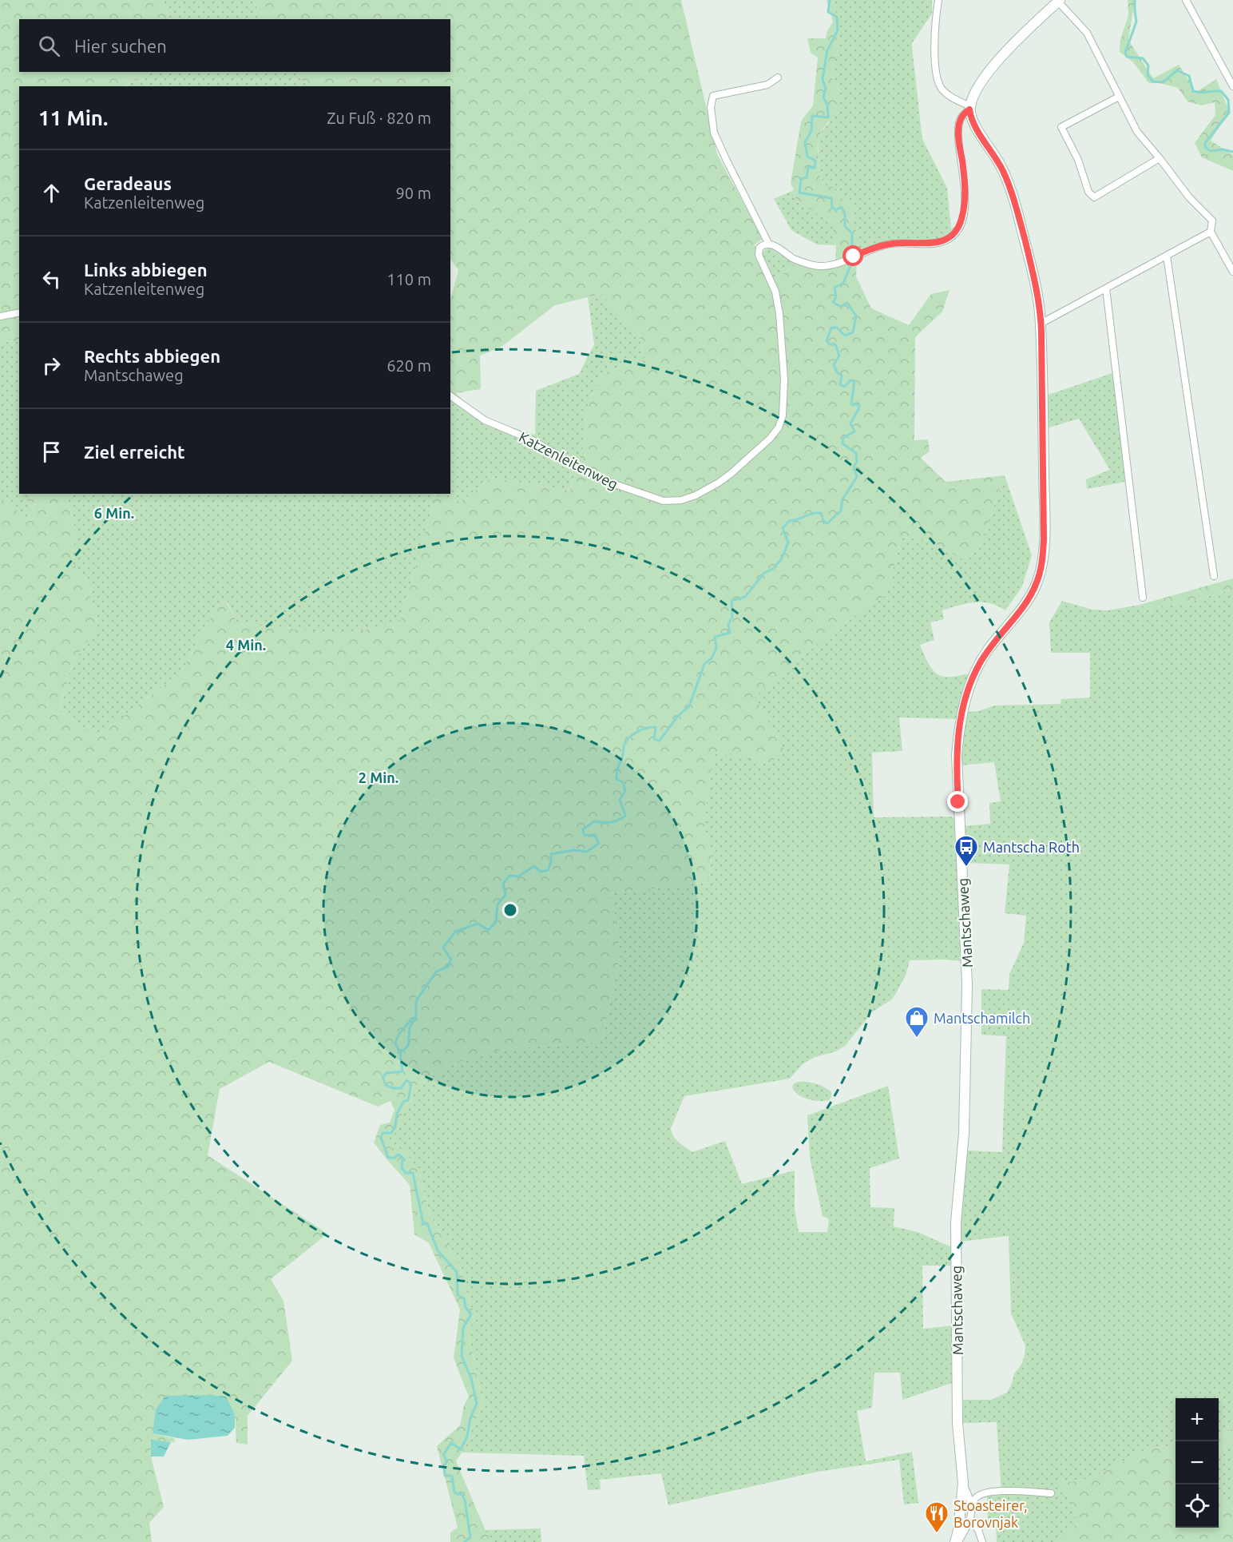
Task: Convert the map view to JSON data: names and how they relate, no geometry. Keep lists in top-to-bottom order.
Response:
{
  "streets": {
    "street": ["Katzenleitenweg", "Mantschaweg"]
  },
  "places": {
    "bus stop": ["Mantscha Roth"],
    "shop": ["Mantschamilch"],
    "restaurant": ["Stoasteirer, Borovnjak"]
  },
  "page": {
    "search": "Hier suchen",
    "heading": ["11 Min.", "Zu Fuß · 820 m"],
    "list": [
      ["Geradeaus", "Katzenleitenweg", "90 m"],
      ["Links abbiegen", "Katzenleitenweg", "110 m"],
      ["Rechts abbiegen", "Mantschaweg", "620 m"],
      "Ziel erreicht"
    ],
    "map_buttons": ["+", "−"]
  },
  "rings": ["6 Min.", "4 Min.", "2 Min."]
}
